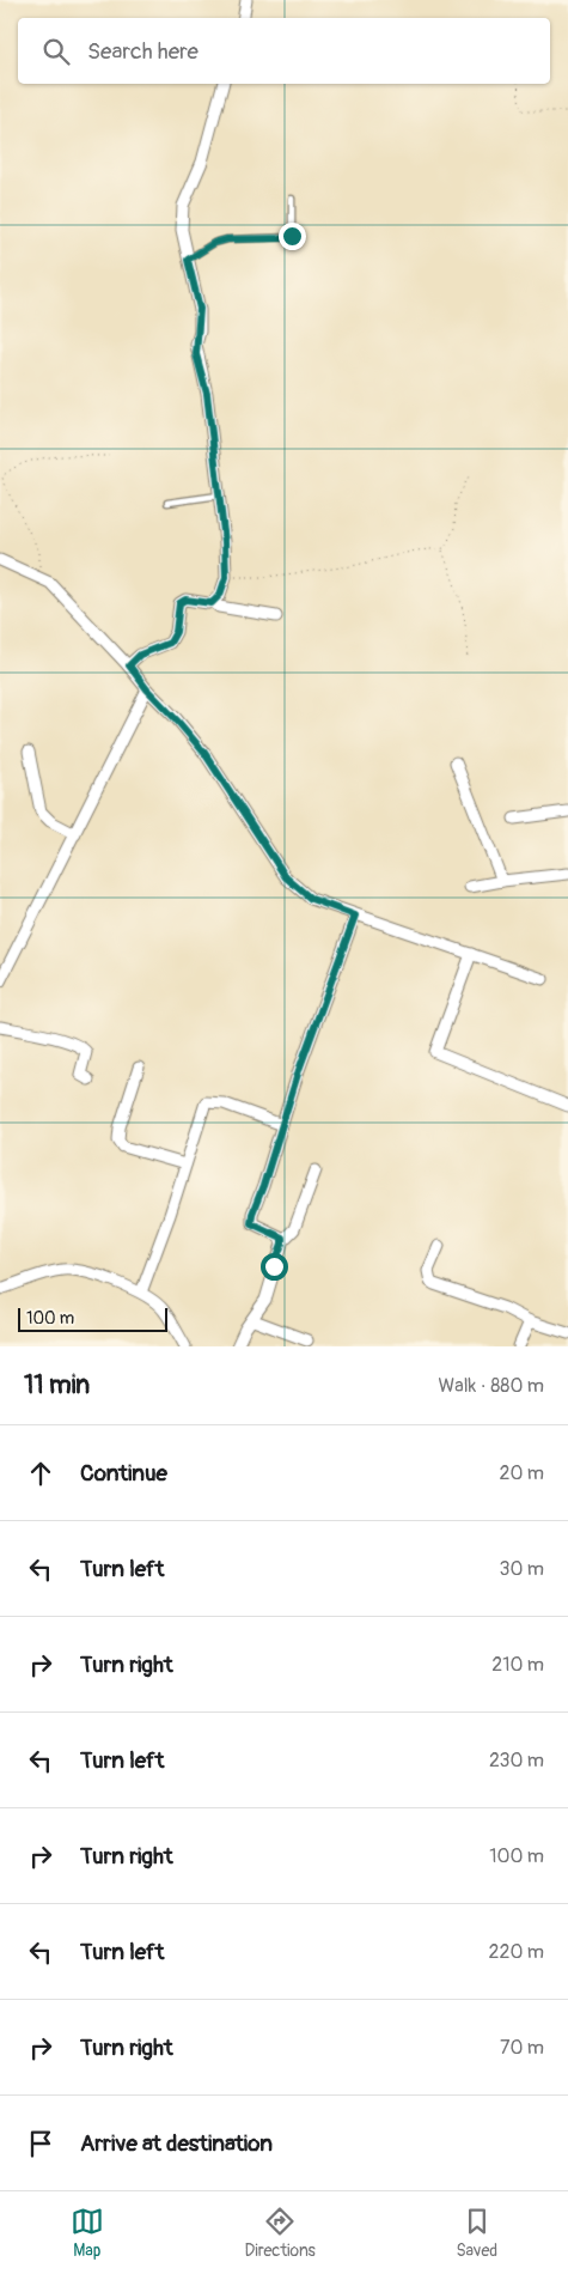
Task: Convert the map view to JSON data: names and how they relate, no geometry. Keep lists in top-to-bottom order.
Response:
{
  "scale_bar": "100 m",
  "page": {
    "search": "Search here",
    "scale": "100 m",
    "heading": ["11 min", "Walk · 880 m"],
    "list": [
      ["Continue", "20 m"],
      ["Turn left", "30 m"],
      ["Turn right", "210 m"],
      ["Turn left", "230 m"],
      ["Turn right", "100 m"],
      ["Turn left", "220 m"],
      ["Turn right", "70 m"],
      "Arrive at destination"
    ],
    "nav": ["Map", "Directions", "Saved"]
  }
}
